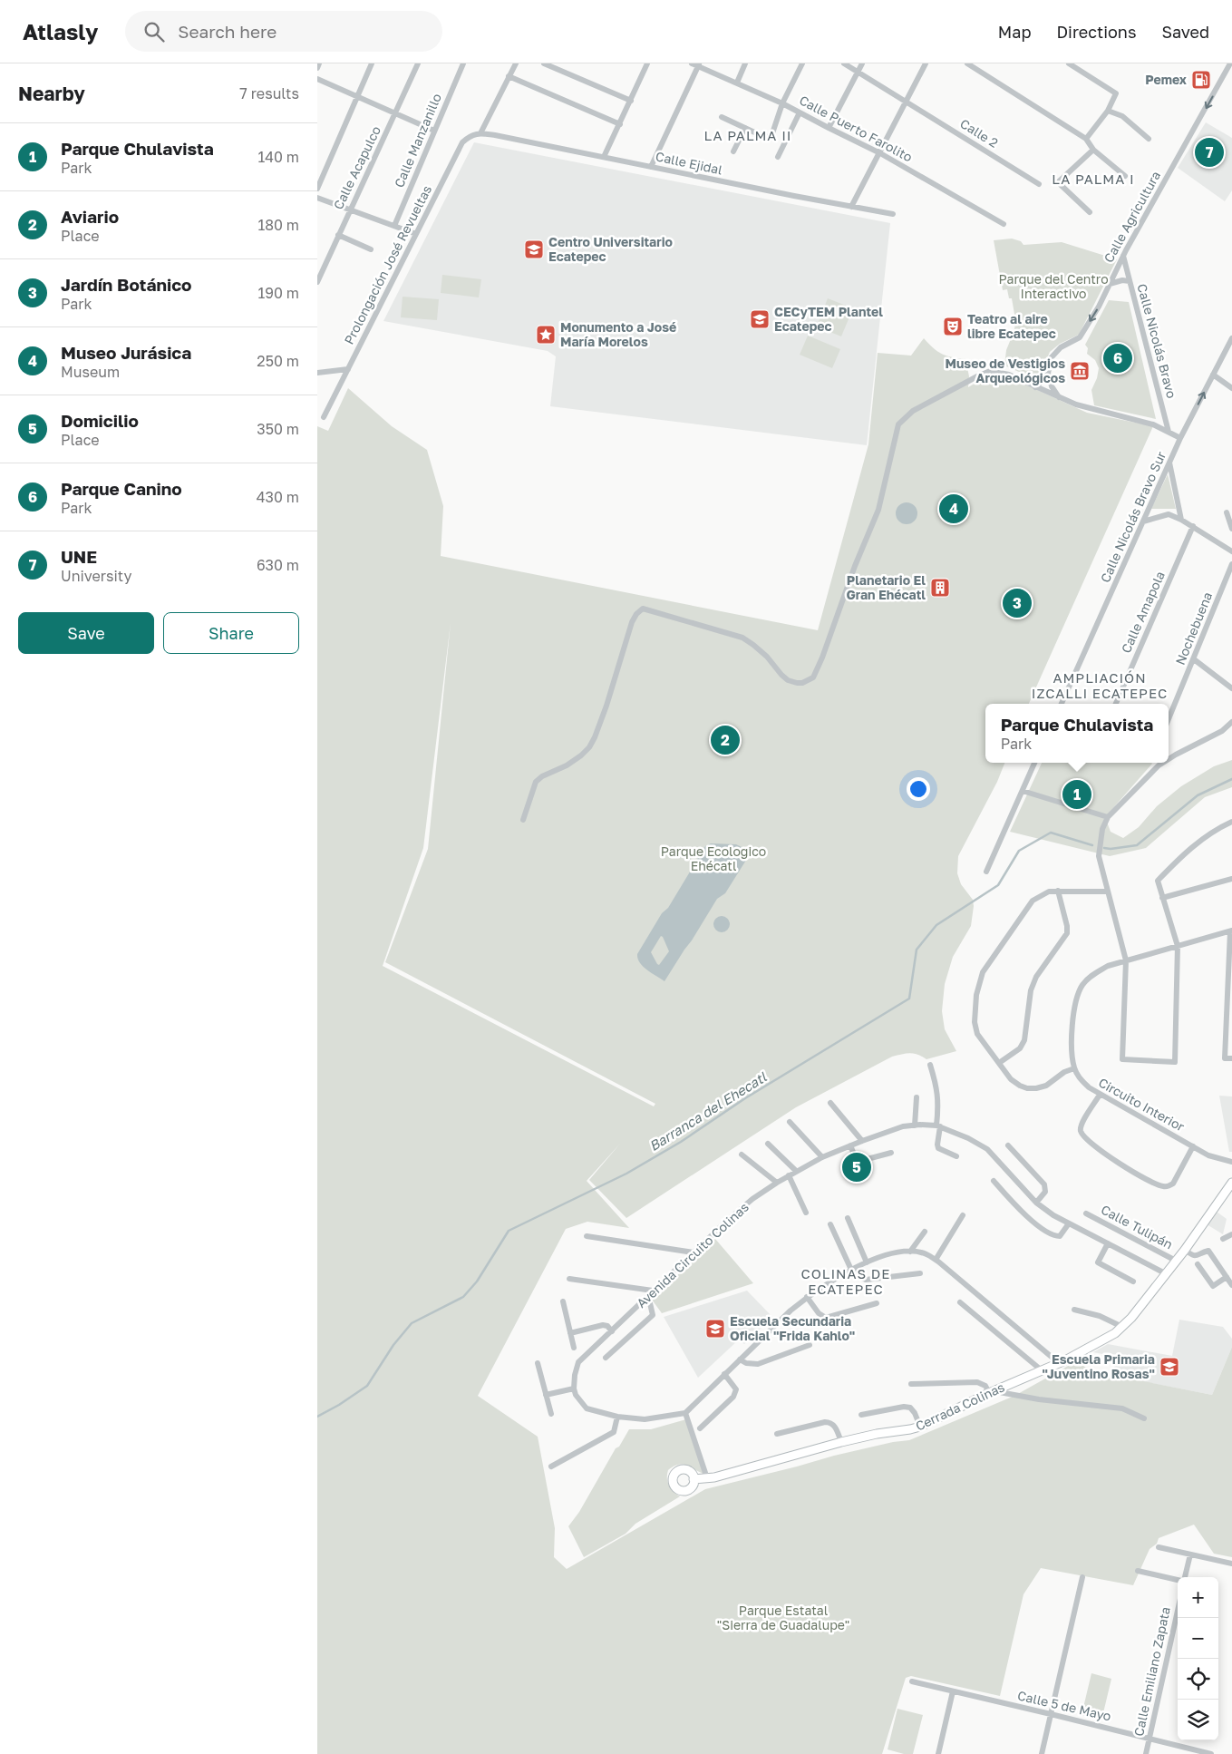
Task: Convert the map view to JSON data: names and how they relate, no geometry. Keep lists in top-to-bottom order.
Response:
{
  "streets": {
    "main road": ["Cerrada Colinas"],
    "street": [
      "Calle Puerto Farolito",
      "Calle 2",
      "Calle Manzanillo",
      "Calle Ejidal",
      "Calle Acapulco",
      "Calle Agricultura",
      "Prolongación José Revueltas",
      "Calle Nicolás Bravo",
      "Calle Nicolás Bravo Sur",
      "Calle Amapola",
      "Nochebuena",
      "Circuito Interior",
      "Calle Tulipán",
      "Avenida Circuito Colinas",
      "Calle Emiliano Zapata",
      "Calle 5 de Mayo"
    ]
  },
  "crossings": [
    ["Calle Ejidal", "Prolongación José Revueltas"],
    ["Calle Agricultura", "Calle Nicolás Bravo"],
    ["Avenida Circuito Colinas", "Cerrada Colinas"],
    ["Calle Emiliano Zapata", "Calle 5 de Mayo"]
  ],
  "one_way": ["Calle Agricultura"],
  "districts": [
    "LA PALMA II",
    "LA PALMA I",
    "AMPLIACIÓN IZCALLI ECATEPEC",
    "COLINAS DE ECATEPEC"
  ],
  "water": ["Barranca del Ehecatl"],
  "parks": ["Parque del Centro Interactivo", "Parque Ecologico Ehécatl", "Parque Estatal \"Sierra de Guadalupe\""],
  "places": {
    "fuel station": ["Pemex"],
    "school or university": [
      "Centro Universitario Ecatepec",
      "CECyTEM Plantel Ecatepec",
      "Escuela Secundaria Oficial \"Frida Kahlo\"",
      "Escuela Primaria \"Juventino Rosas\""
    ],
    "theatre": ["Teatro al aire libre Ecatepec"],
    "place": ["Monumento a José María Morelos"],
    "museum": ["Museo de Vestigios Arqueológicos"],
    "building": ["Planetario El Gran Ehécatl"]
  },
  "page": {
    "header": "Atlasly",
    "search": "Search here",
    "nav": ["Map", "Directions", "Saved"],
    "heading": ["Nearby", "7 results"],
    "list": [
      {
        "mark": "1",
        "name": "Parque Chulavista",
        "note": "Park",
        "value": "140 m"
      },
      {
        "mark": "2",
        "name": "Aviario",
        "note": "Place",
        "value": "180 m"
      },
      {
        "mark": "3",
        "name": "Jardín Botánico",
        "note": "Park",
        "value": "190 m"
      },
      {
        "mark": "4",
        "name": "Museo Jurásica",
        "note": "Museum",
        "value": "250 m"
      },
      {
        "mark": "5",
        "name": "Domicilio",
        "note": "Place",
        "value": "350 m"
      },
      {
        "mark": "6",
        "name": "Parque Canino",
        "note": "Park",
        "value": "430 m"
      },
      {
        "mark": "7",
        "name": "UNE",
        "note": "University",
        "value": "630 m"
      }
    ],
    "pins": [
      "7",
      "6",
      "4",
      "3",
      "2",
      "1",
      "5"
    ],
    "buttons": ["Save", "Share"],
    "popup": ["Parque Chulavista", "Park"],
    "map_buttons": ["+", "−"]
  }
}
